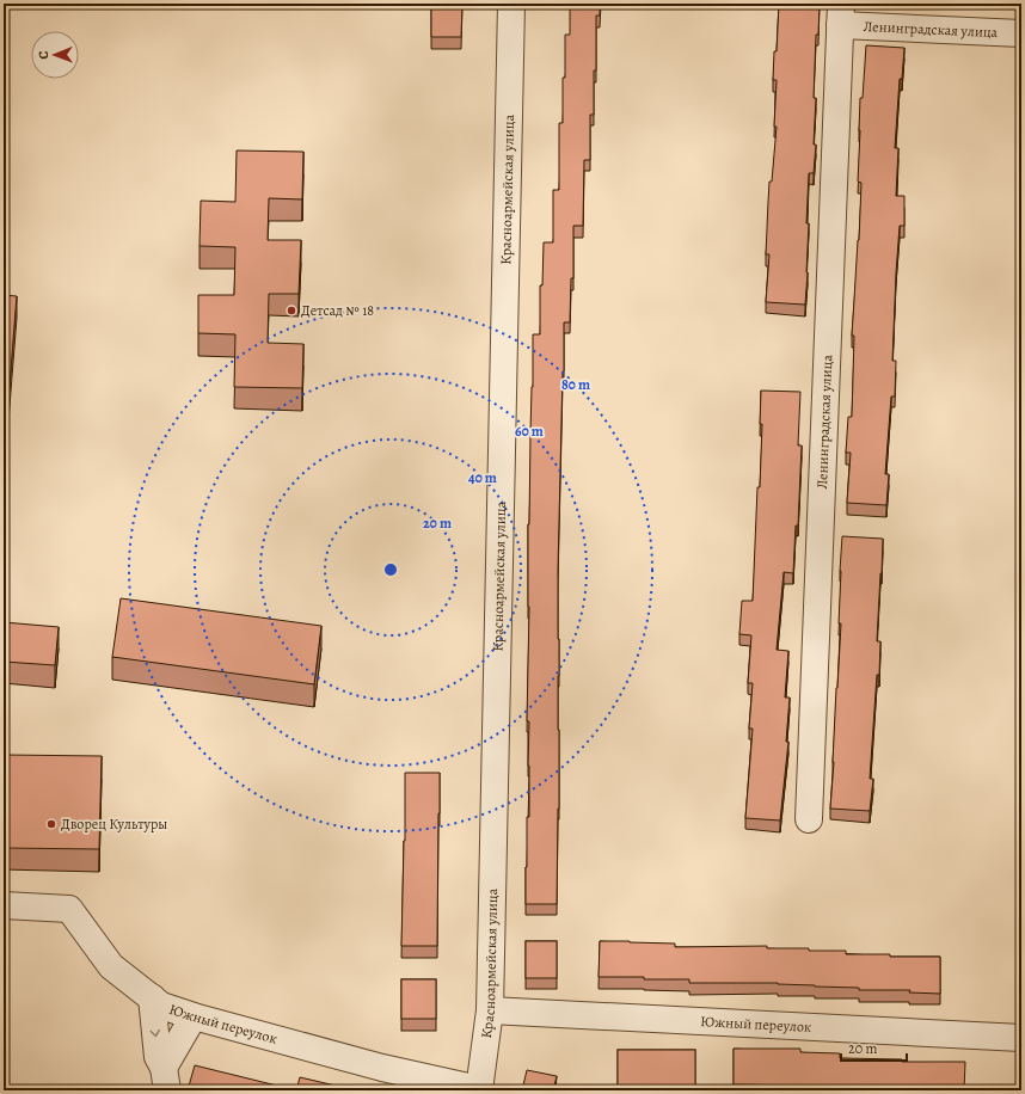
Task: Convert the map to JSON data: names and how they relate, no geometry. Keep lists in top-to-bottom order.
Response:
{
  "streets": {
    "street": ["Ленинградская улица", "Красноармейская улица", "Южный переулок"]
  },
  "crossings": [
    ["Красноармейская улица", "Южный переулок"]
  ],
  "places": ["Детсад № 18", "Дворец Культуры"],
  "scale_bar": "20 m",
  "north": "left",
  "rings": [
    "80 m",
    "60 m",
    "40 m",
    "20 m"
  ]
}
